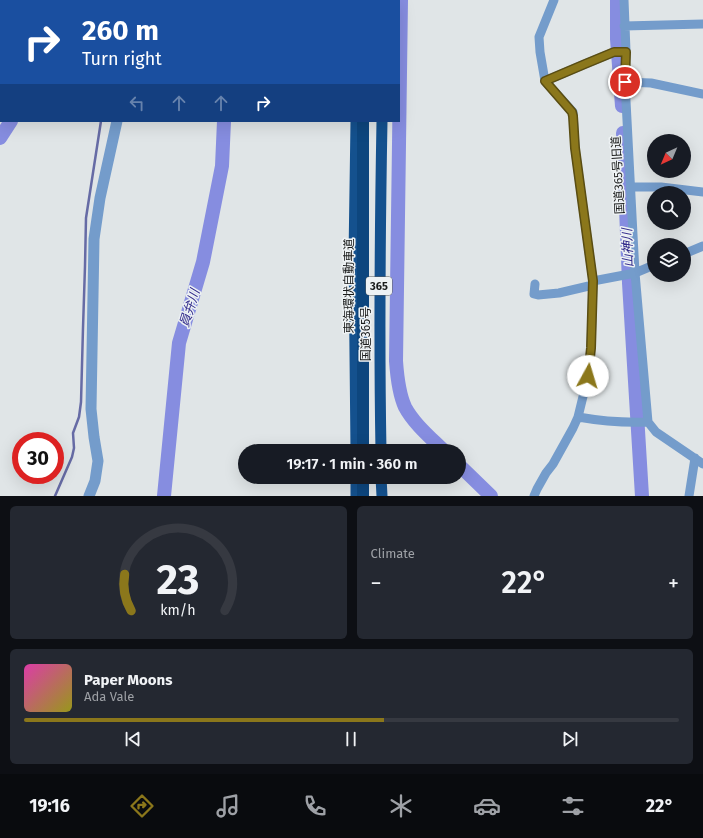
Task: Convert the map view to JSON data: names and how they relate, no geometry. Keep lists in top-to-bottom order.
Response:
{
  "streets": {
    "highway": ["東海環状自動車道", "365", "国道365号"],
    "street": ["国道365号旧道"]
  },
  "water": ["山神川", "員弁川"],
  "north": "bottom left",
  "page": {
    "turn": ["260 m", "Turn right"],
    "limit": "30",
    "trip": "19:17 · 1 min · 360 m",
    "tile": "Climate",
    "heat": ["−", "22°", "+"],
    "song": ["Paper Moons", "Ada Vale"],
    "tabs": ["19:16", "22°"],
    "gauge": ["23", "km/h"]
  }
}
